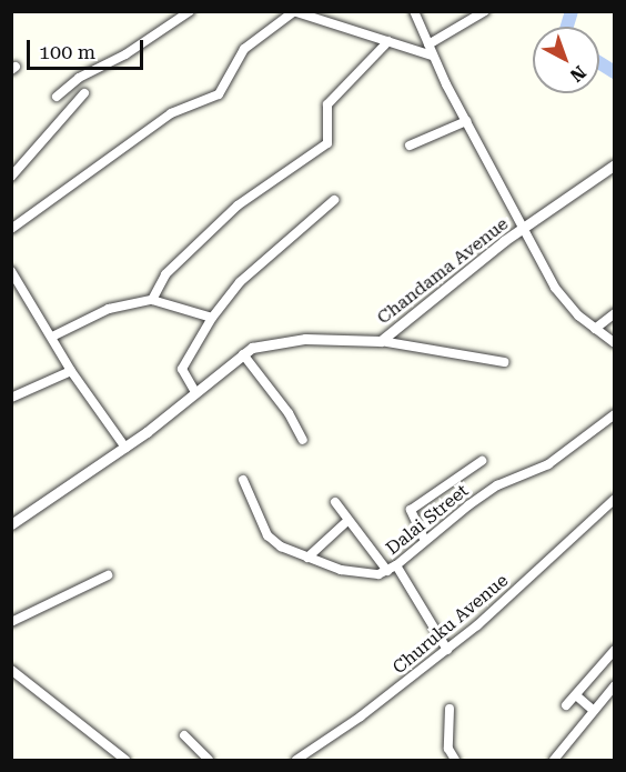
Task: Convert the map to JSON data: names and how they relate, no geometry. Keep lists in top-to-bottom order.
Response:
{
  "streets": {
    "street": ["Chandama Avenue", "Dalai Street", "Churuku Avenue"]
  },
  "scale_bar": "100 m",
  "north": "bottom right"
}
